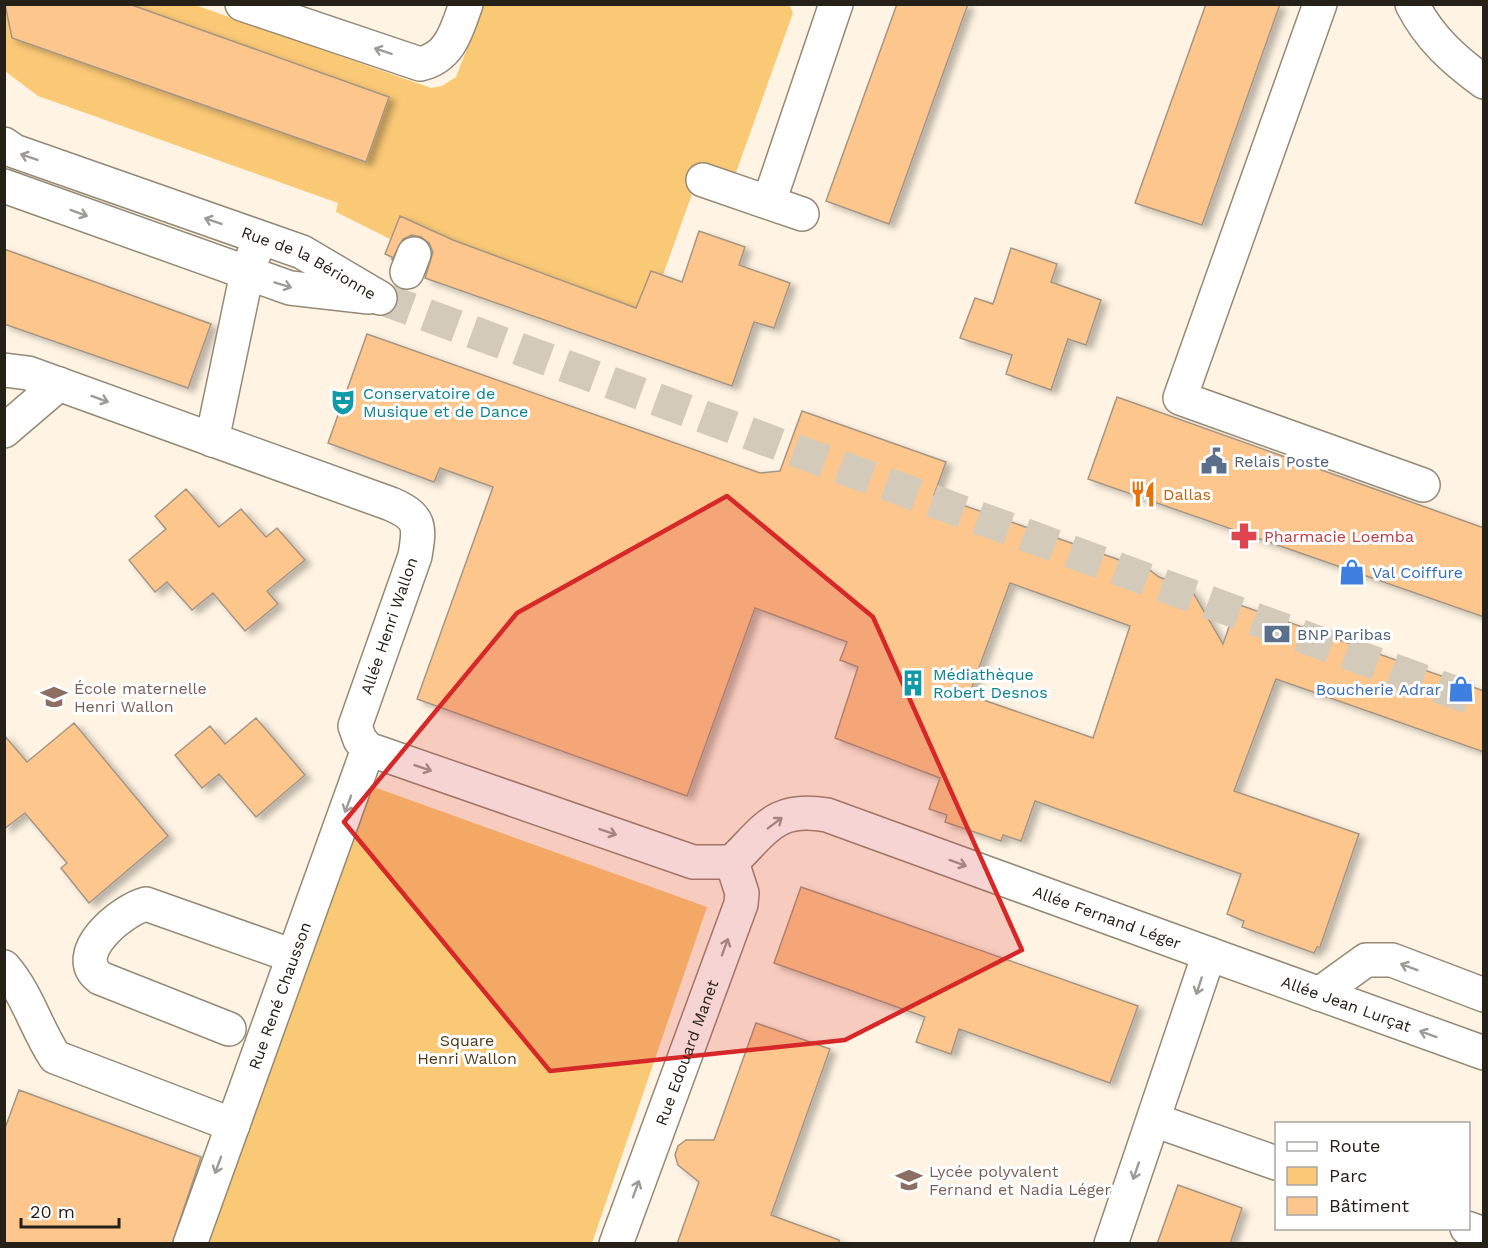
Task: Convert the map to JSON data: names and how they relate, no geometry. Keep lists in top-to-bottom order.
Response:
{
  "streets": {
    "street": [
      "Rue de la Bérionne",
      "Allée Henri Wallon",
      "Allée Fernand Léger",
      "Rue René Chausson",
      "Allée Jean Lurçat",
      "Rue Edouard Manet"
    ]
  },
  "crossings": [
    ["Allée Henri Wallon", "Rue René Chausson"],
    ["Allée Fernand Léger", "Allée Jean Lurçat"],
    ["Allée Fernand Léger", "Rue Edouard Manet"]
  ],
  "one_way": [
    "Allée Fernand Léger",
    "Rue René Chausson",
    "Allée Jean Lurçat",
    "Rue Edouard Manet"
  ],
  "parks": ["Square Henri Wallon"],
  "places": {
    "theatre": ["Conservatoire de Musique et de Dance"],
    "public building": ["Relais Poste"],
    "restaurant": ["Dallas"],
    "pharmacy": ["Pharmacie Loemba"],
    "shop": ["Val Coiffure", "Boucherie Adrar"],
    "bank": ["BNP Paribas"],
    "building": ["Médiathèque Robert Desnos"],
    "school or university": ["École maternelle Henri Wallon", "Lycée polyvalent Fernand et Nadia Léger"]
  },
  "legend": ["Route", "Parc", "Bâtiment"],
  "scale_bar": "20 m"
}
